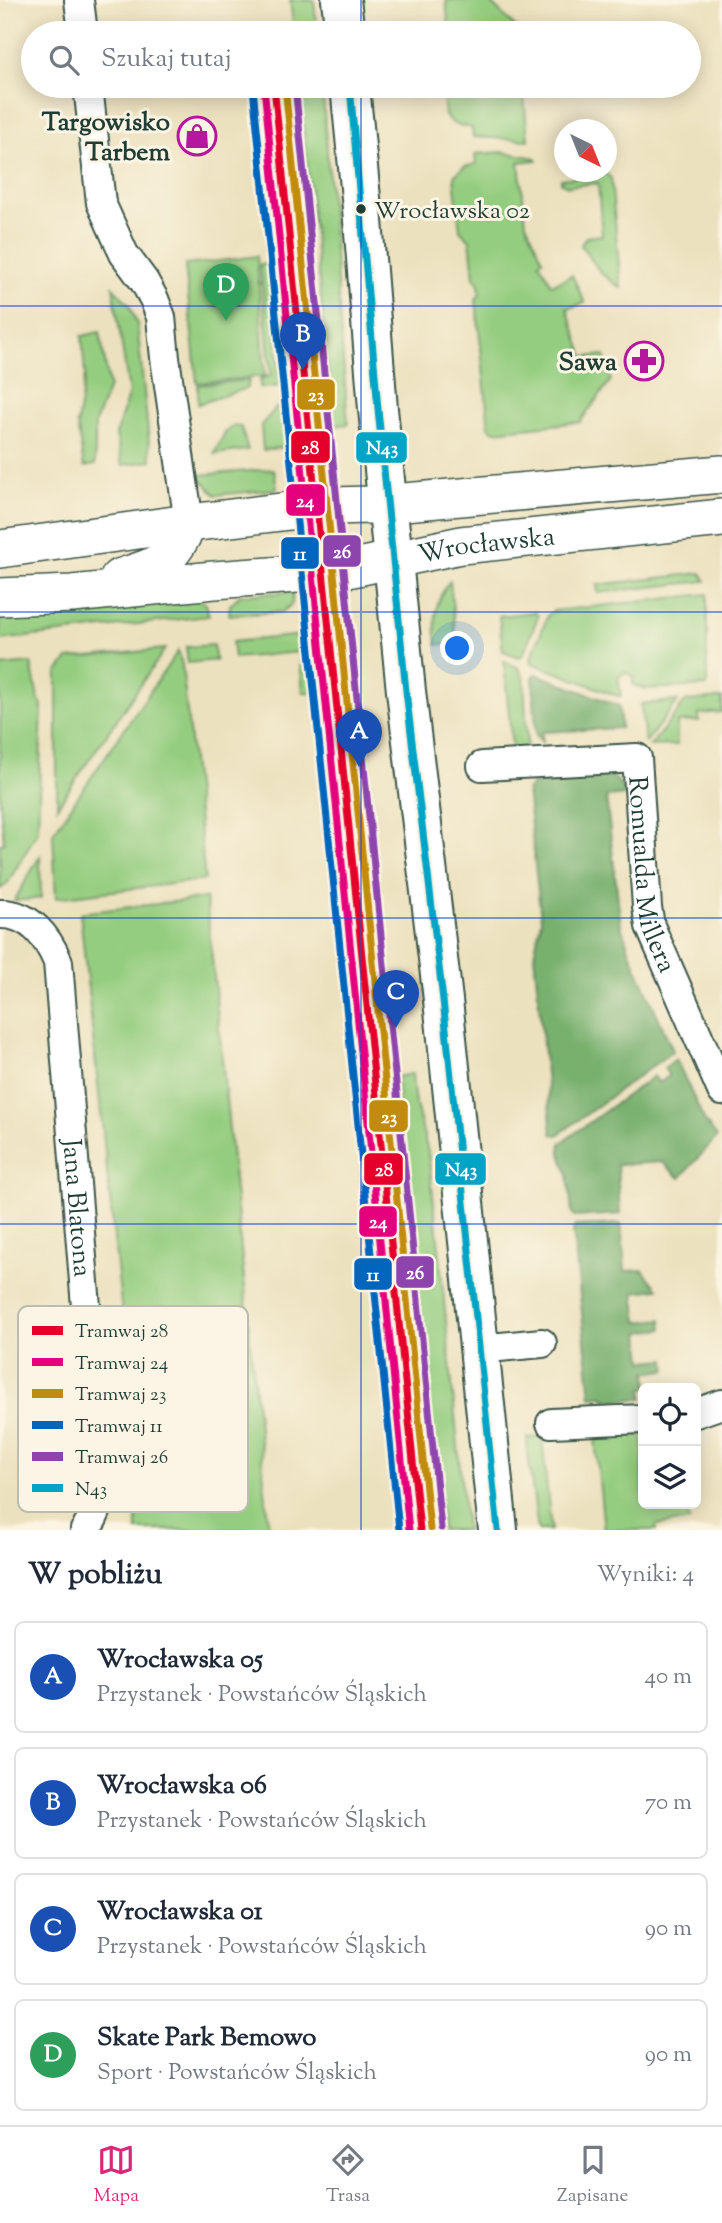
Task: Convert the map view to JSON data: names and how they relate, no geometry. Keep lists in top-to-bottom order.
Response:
{
  "streets": {
    "street": ["Wrocławska", "Romualda Millera", "Jana Blatona"]
  },
  "places": {
    "shop": ["Targowisko Tarbem"],
    "other": ["Wrocławska 02"],
    "pharmacy": ["Sawa"]
  },
  "lines": [
    "tram line 28",
    "tram line 24",
    "tram line 23",
    "tram line 11",
    "tram line 26",
    "transit line N43"
  ],
  "legend": [
    "Tramwaj 28",
    "Tramwaj 24",
    "Tramwaj 23",
    "Tramwaj 11",
    "Tramwaj 26",
    "N43"
  ],
  "north": "bottom right",
  "page": {
    "search": "Szukaj tutaj",
    "pins": [
      "D",
      "B",
      "A",
      "C"
    ],
    "heading": ["W pobliżu", "Wyniki: 4"],
    "list": [
      {
        "mark": "A",
        "name": "Wrocławska 05",
        "note": "Przystanek · Powstańców Śląskich",
        "value": "40 m"
      },
      {
        "mark": "B",
        "name": "Wrocławska 06",
        "note": "Przystanek · Powstańców Śląskich",
        "value": "70 m"
      },
      {
        "mark": "C",
        "name": "Wrocławska 01",
        "note": "Przystanek · Powstańców Śląskich",
        "value": "90 m"
      },
      {
        "mark": "D",
        "name": "Skate Park Bemowo",
        "note": "Sport · Powstańców Śląskich",
        "value": "90 m"
      }
    ],
    "nav": ["Mapa", "Trasa", "Zapisane"]
  }
}
